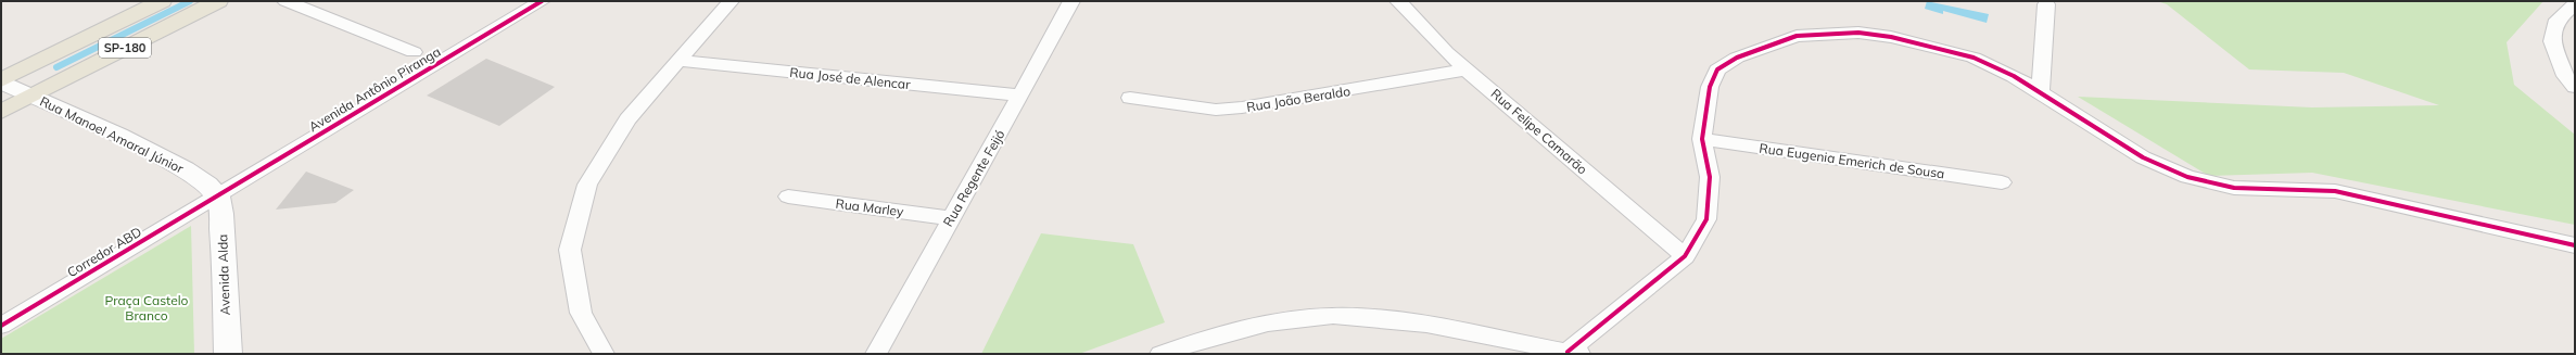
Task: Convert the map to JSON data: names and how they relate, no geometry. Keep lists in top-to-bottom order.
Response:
{
  "streets": {
    "main road": ["SP-180", "Rua Manoel Amaral Júnior", "Avenida Alda"],
    "street": [
      "Rua José de Alencar",
      "Avenida Antônio Piranga",
      "Rua João Beraldo",
      "Rua Felipe Camarão",
      "Rua Eugenia Emerich de Sousa",
      "Rua Regente Feijó",
      "Rua Marley",
      "Corredor ABD"
    ]
  },
  "crossings": [
    ["SP-180", "Rua Manoel Amaral Júnior"],
    ["Rua José de Alencar", "Rua Regente Feijó"],
    ["Avenida Antônio Piranga", "Rua Manoel Amaral Júnior"],
    ["Avenida Antônio Piranga", "Corredor ABD"],
    ["Avenida Antônio Piranga", "Avenida Alda"],
    ["Rua João Beraldo", "Rua Felipe Camarão"],
    ["Rua Manoel Amaral Júnior", "Corredor ABD"],
    ["Rua Manoel Amaral Júnior", "Avenida Alda"],
    ["Rua Regente Feijó", "Rua Marley"],
    ["Corredor ABD", "Avenida Alda"]
  ],
  "parks": ["Praça Castelo Branco"]
}
